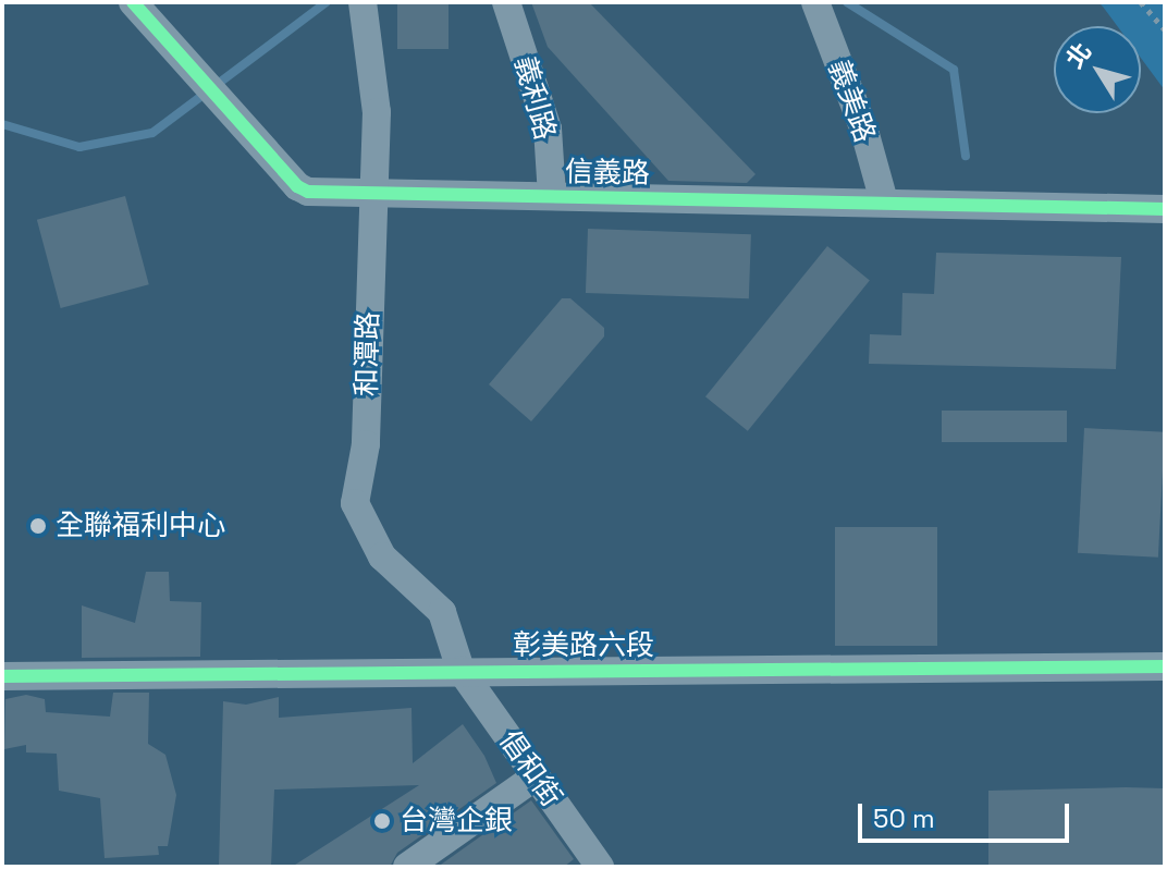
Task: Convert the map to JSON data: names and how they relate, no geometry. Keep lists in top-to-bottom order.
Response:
{
  "streets": {
    "street": [
      "義利路",
      "義美路",
      "信義路",
      "和潭路",
      "彰美路六段",
      "倡和街"
    ]
  },
  "crossings": [
    ["義利路", "信義路"],
    ["義美路", "信義路"],
    ["信義路", "和潭路"],
    ["和潭路", "彰美路六段"],
    ["和潭路", "倡和街"],
    ["彰美路六段", "倡和街"]
  ],
  "places": ["全聯福利中心", "台灣企銀"],
  "scale_bar": "50 m",
  "north": "top left"
}
